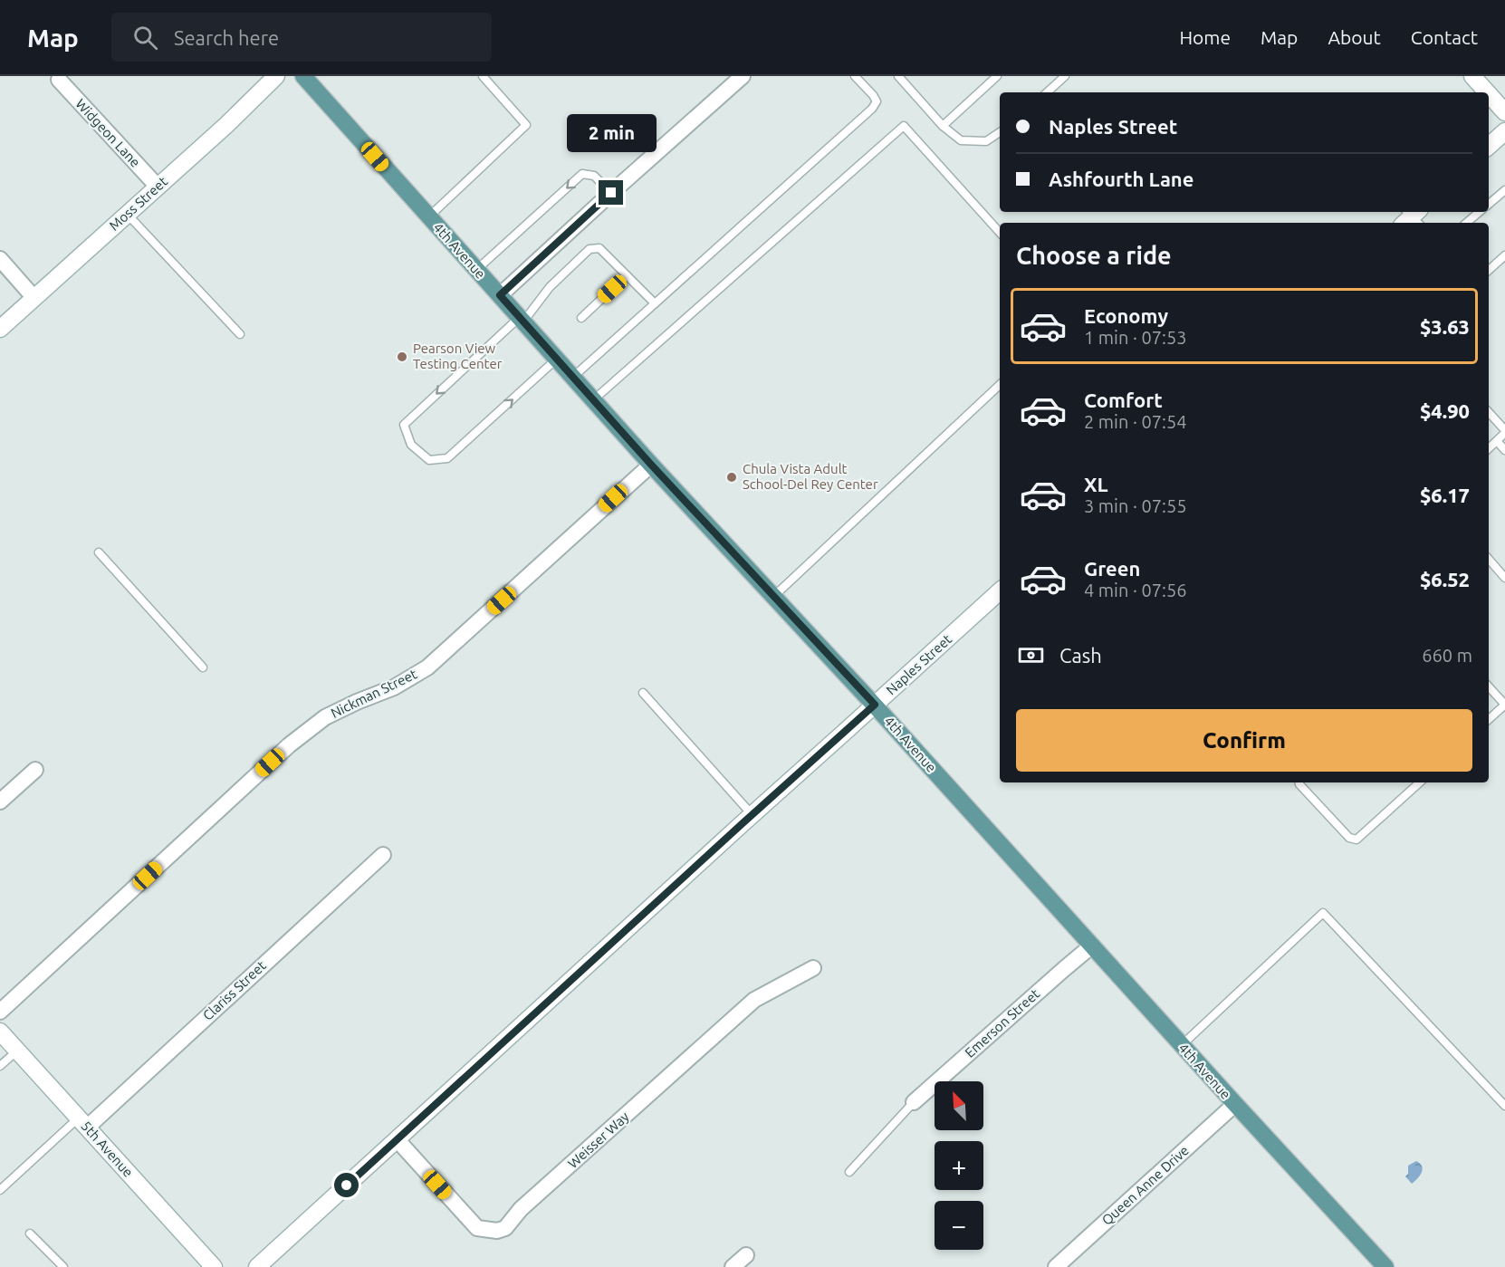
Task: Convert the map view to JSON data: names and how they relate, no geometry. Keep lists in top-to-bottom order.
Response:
{
  "streets": {
    "main road": ["4th Avenue"],
    "street": [
      "Widgeon Lane",
      "Moss Street",
      "Naples Street",
      "Nickman Street",
      "Clariss Street",
      "Emerson Street",
      "Weisser Way",
      "5th Avenue",
      "Queen Anne Drive"
    ]
  },
  "crossings": [
    ["Widgeon Lane", "Moss Street"],
    ["4th Avenue", "Naples Street"],
    ["4th Avenue", "Nickman Street"],
    ["4th Avenue", "Emerson Street"],
    ["4th Avenue", "Queen Anne Drive"],
    ["Naples Street", "Weisser Way"],
    ["Clariss Street", "5th Avenue"]
  ],
  "places": ["Pearson View Testing Center", "Chula Vista Adult School-Del Rey Center"],
  "north": "top left",
  "page": {
    "header": "Map",
    "search": "Search here",
    "nav": [
      "Home",
      "Map",
      "About",
      "Contact"
    ],
    "banner": ["Naples Street", "Ashfourth Lane"],
    "bubble": "2 min",
    "heading": "Choose a ride",
    "list": [
      {
        "name": "Economy",
        "note": "1 min · 07:53",
        "value": "$3.63"
      },
      {
        "name": "Comfort",
        "note": "2 min · 07:54",
        "value": "$4.90"
      },
      {
        "name": "XL",
        "note": "3 min · 07:55",
        "value": "$6.17"
      },
      {
        "name": "Green",
        "note": "4 min · 07:56",
        "value": "$6.52"
      }
    ],
    "pay": ["Cash", "660 m"],
    "buttons": "Confirm",
    "map_buttons": ["+", "−"]
  }
}
